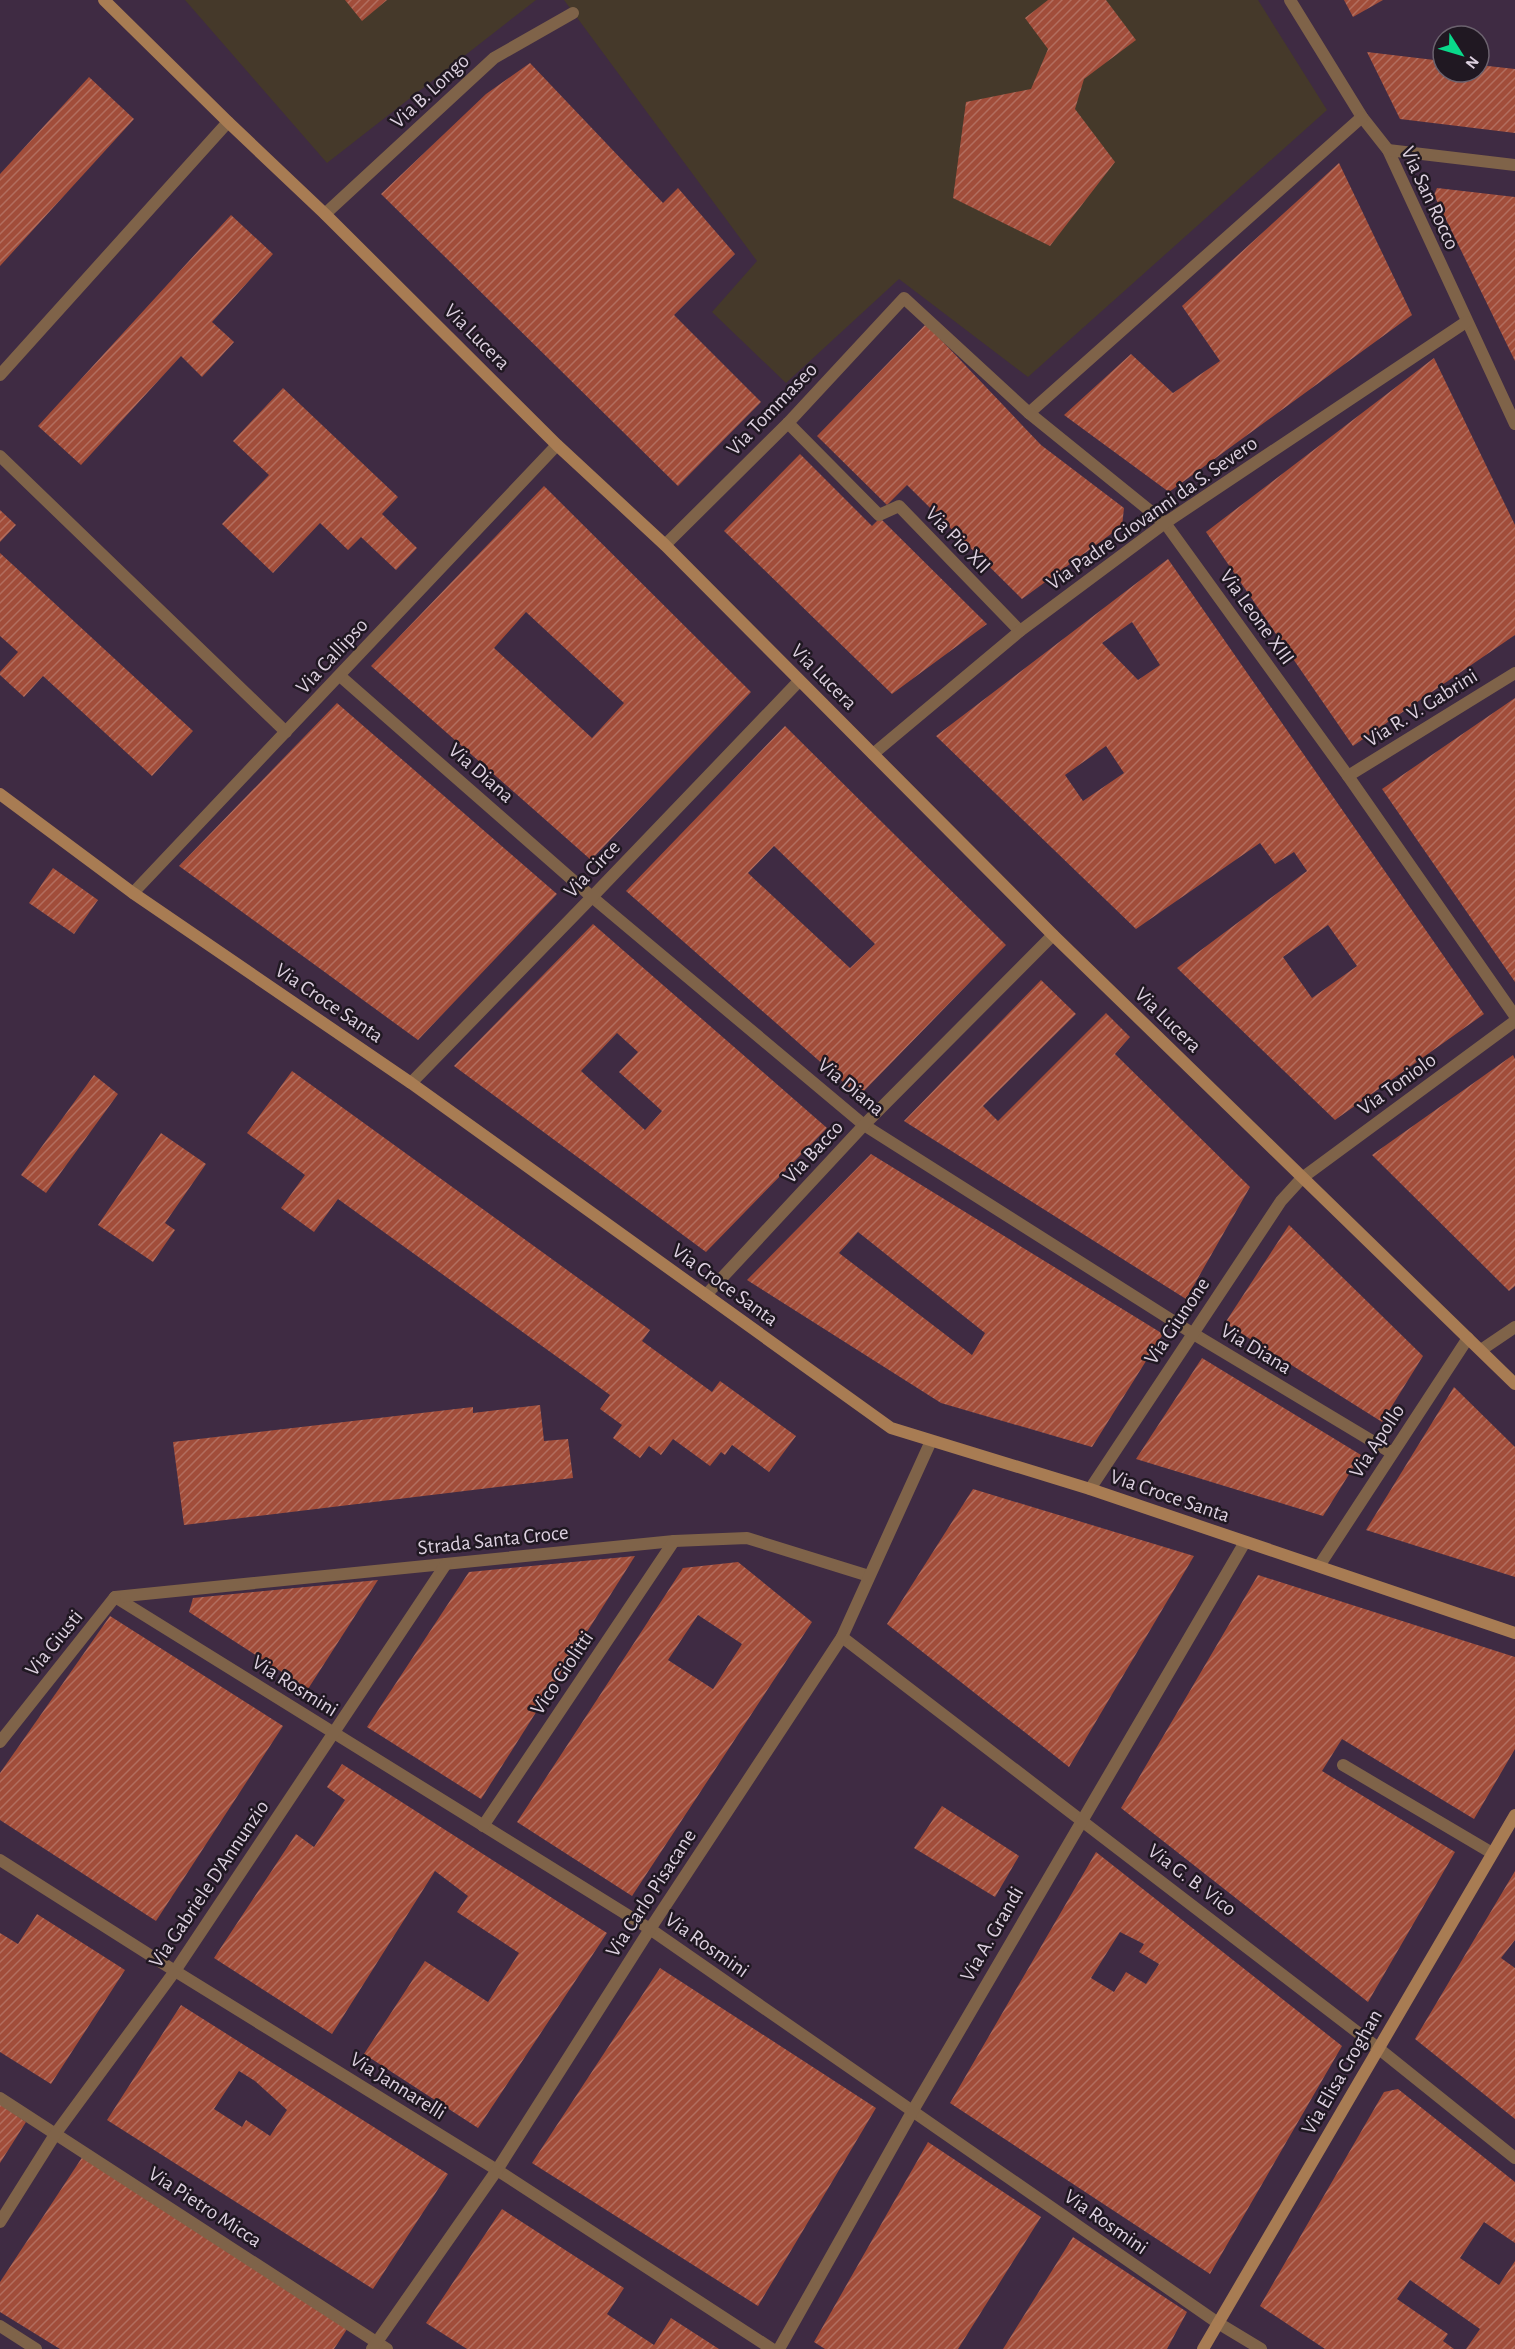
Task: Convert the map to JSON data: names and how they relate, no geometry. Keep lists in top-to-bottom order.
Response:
{
  "streets": {
    "street": [
      "Via B. Longo",
      "Via San Rocco",
      "Via Lucera",
      "Via Tommaseo",
      "Via Padre Giovanni da S. Severo",
      "Via Pio XII",
      "Via Leone XIII",
      "Via Callipso",
      "Via R. V. Gabrini",
      "Via Diana",
      "Via Circe",
      "Via Croce Santa",
      "Via Toniolo",
      "Via Bacco",
      "Via Giunone",
      "Via Apollo",
      "Strada Santa Croce",
      "Via Giusti",
      "Vico Giolitti",
      "Via Rosmini",
      "Via G. B. Vico",
      "Via Gabriele D'Annunzio",
      "Via Carlo Pisacane",
      "Via A. Grandi",
      "Via Elisa Croghan",
      "Via Jannarelli",
      "Via Pietro Micca"
    ]
  },
  "crossings": [
    ["Via B. Longo", "Via Lucera"],
    ["Via San Rocco", "Via Padre Giovanni da S. Severo"],
    ["Via Lucera", "Via Tommaseo"],
    ["Via Lucera", "Via Padre Giovanni da S. Severo"],
    ["Via Lucera", "Via Callipso"],
    ["Via Lucera", "Via Circe"],
    ["Via Lucera", "Via Toniolo"],
    ["Via Lucera", "Via Bacco"],
    ["Via Lucera", "Via Giunone"],
    ["Via Lucera", "Via Apollo"],
    ["Via Tommaseo", "Via Pio XII"],
    ["Via Tommaseo", "Via Leone XIII"],
    ["Via Padre Giovanni da S. Severo", "Via Pio XII"],
    ["Via Padre Giovanni da S. Severo", "Via Leone XIII"],
    ["Via Leone XIII", "Via R. V. Gabrini"],
    ["Via Callipso", "Via Diana"],
    ["Via Callipso", "Via Croce Santa"],
    ["Via Diana", "Via Circe"],
    ["Via Diana", "Via Bacco"],
    ["Via Diana", "Via Giunone"],
    ["Via Diana", "Via Apollo"],
    ["Via Circe", "Via Croce Santa"],
    ["Via Croce Santa", "Via Bacco"],
    ["Via Croce Santa", "Via Giunone"],
    ["Via Croce Santa", "Via Apollo"],
    ["Via Croce Santa", "Via Carlo Pisacane"],
    ["Via Croce Santa", "Via A. Grandi"],
    ["Via Toniolo", "Via Giunone"],
    ["Strada Santa Croce", "Via Giusti"],
    ["Strada Santa Croce", "Vico Giolitti"],
    ["Strada Santa Croce", "Via Rosmini"],
    ["Strada Santa Croce", "Via Gabriele D'Annunzio"],
    ["Strada Santa Croce", "Via Carlo Pisacane"],
    ["Via Giusti", "Via Rosmini"],
    ["Vico Giolitti", "Via Rosmini"],
    ["Via Rosmini", "Via Gabriele D'Annunzio"],
    ["Via Rosmini", "Via Carlo Pisacane"],
    ["Via Rosmini", "Via A. Grandi"],
    ["Via Rosmini", "Via Elisa Croghan"],
    ["Via G. B. Vico", "Via Carlo Pisacane"],
    ["Via G. B. Vico", "Via A. Grandi"],
    ["Via G. B. Vico", "Via Elisa Croghan"],
    ["Via Gabriele D'Annunzio", "Via Jannarelli"],
    ["Via Gabriele D'Annunzio", "Via Pietro Micca"],
    ["Via Carlo Pisacane", "Via Jannarelli"],
    ["Via Carlo Pisacane", "Via Pietro Micca"]
  ],
  "north": "bottom right"
}
